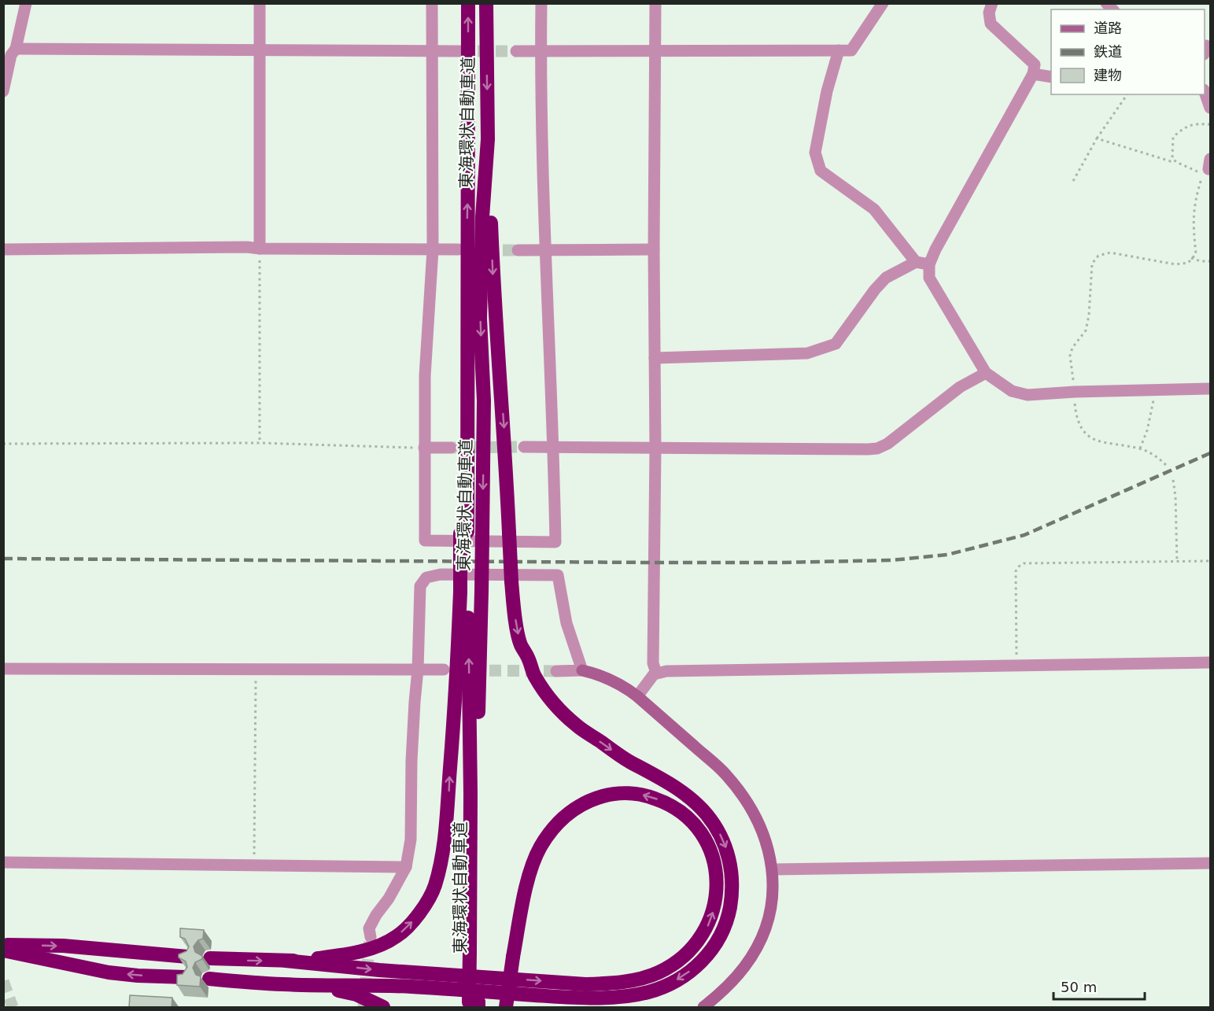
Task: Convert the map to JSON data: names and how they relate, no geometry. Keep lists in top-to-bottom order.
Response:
{
  "streets": {
    "highway": ["東海環状自動車道"]
  },
  "legend": ["道路", "鉄道", "建物"],
  "scale_bar": "50 m"
}
